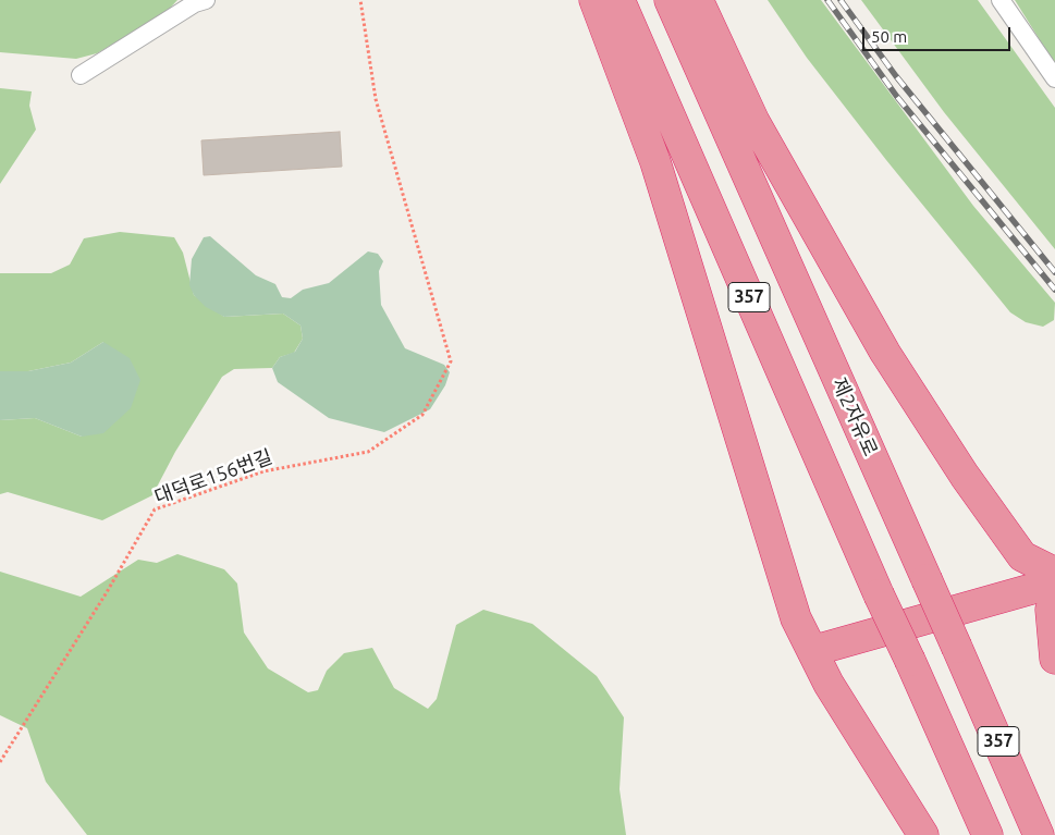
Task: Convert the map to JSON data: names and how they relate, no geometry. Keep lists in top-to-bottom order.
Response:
{
  "streets": {
    "highway": ["357", "제2자유로"],
    "path": ["대덕로156번길"]
  },
  "scale_bar": "50 m"
}
